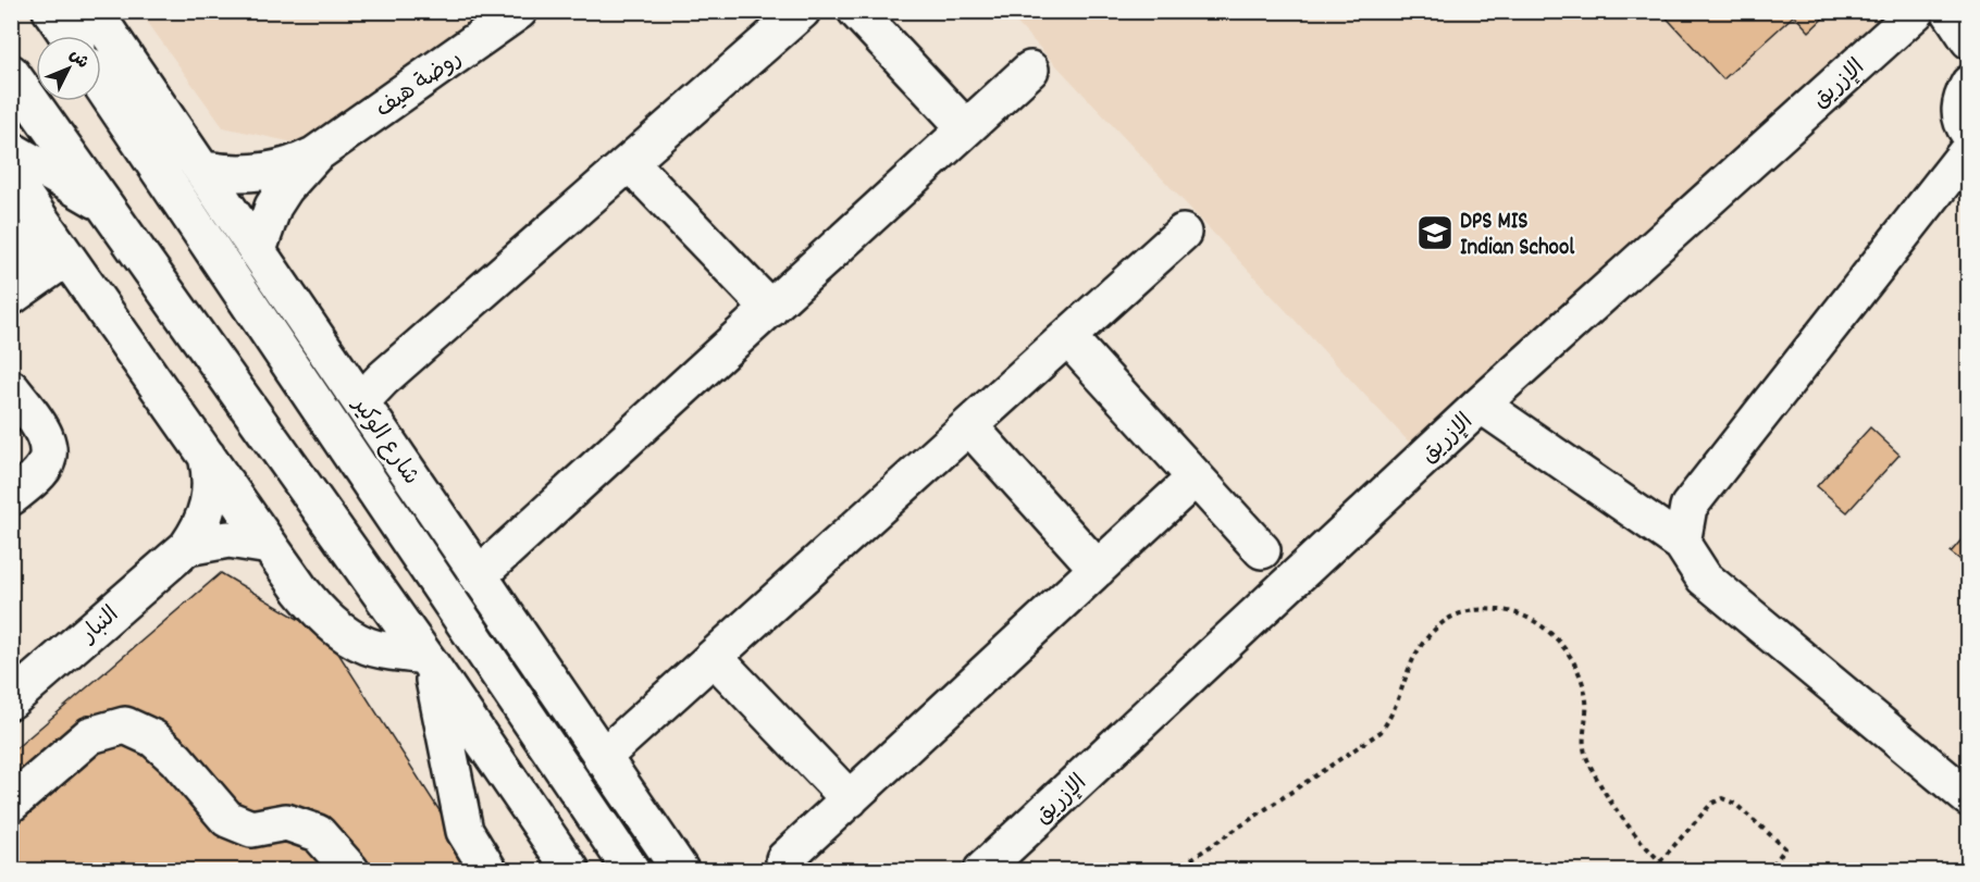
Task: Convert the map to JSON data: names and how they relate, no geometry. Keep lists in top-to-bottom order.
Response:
{
  "streets": {
    "street": [
      "روضة هيف",
      "الإزريق",
      "شارع الوكير",
      "النبار"
    ]
  },
  "crossings": [
    ["روضة هيف", "شارع الوكير"]
  ],
  "places": {
    "school or university": ["DPS MIS Indian School"]
  },
  "north": "top right"
}
